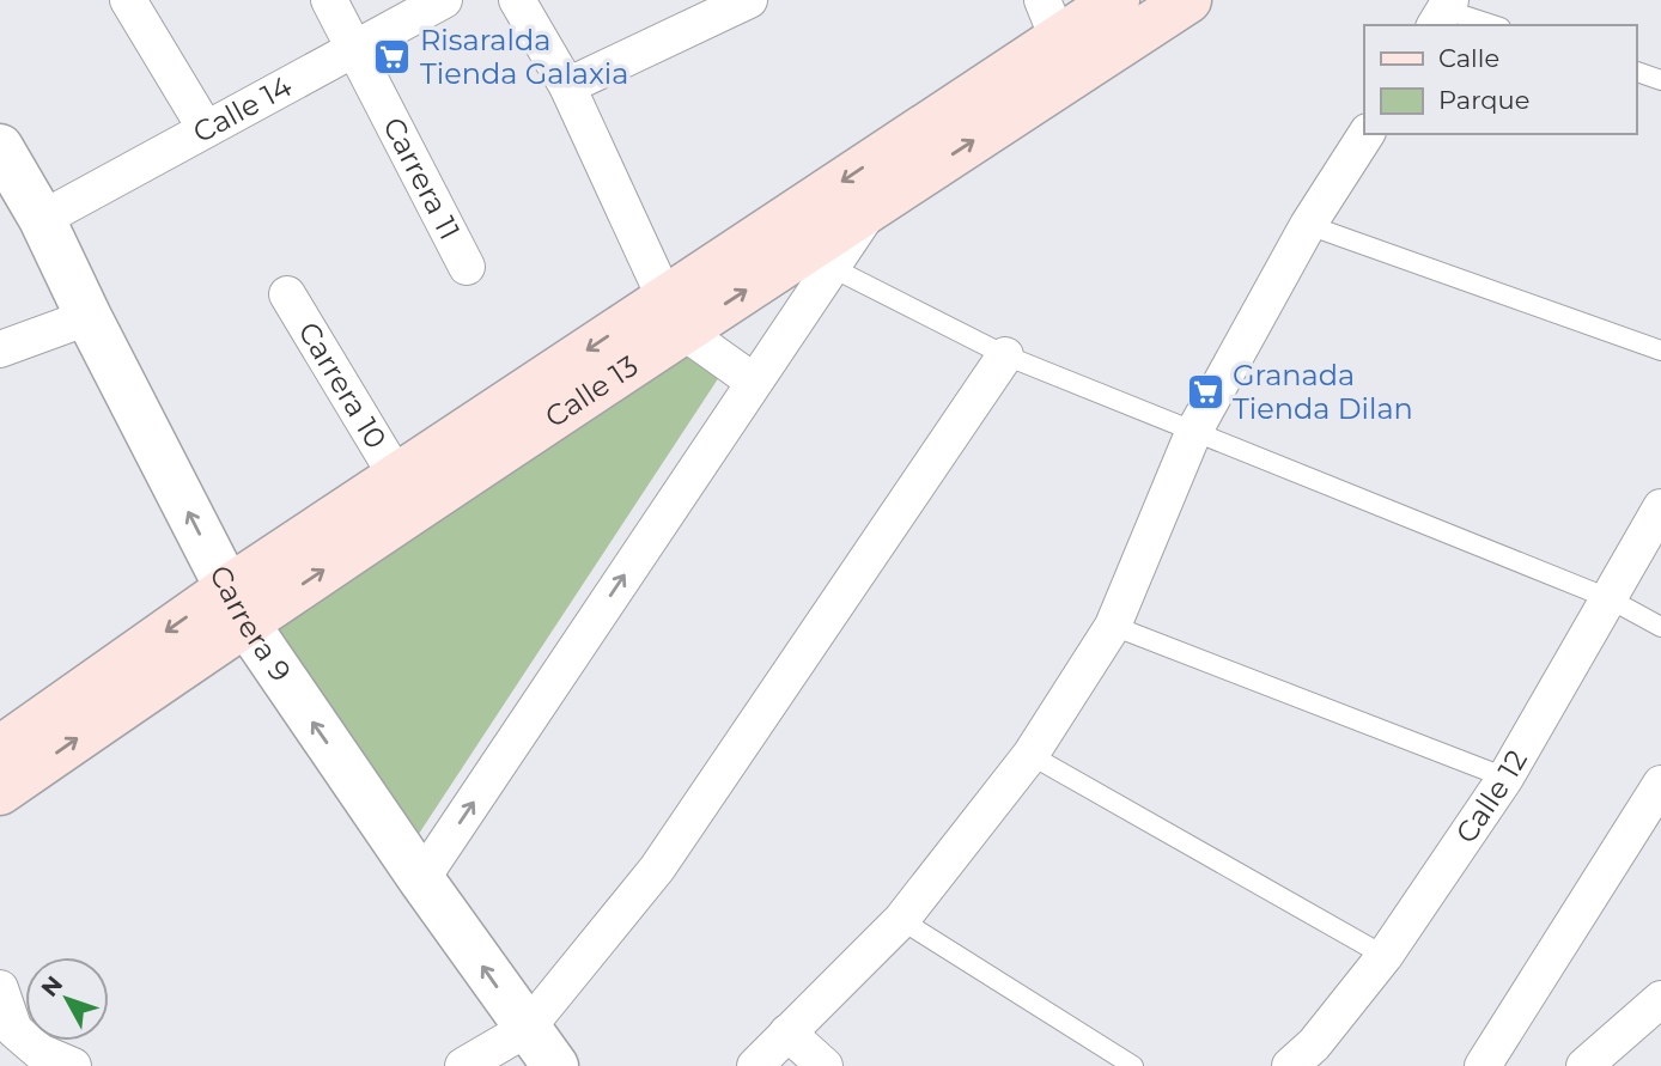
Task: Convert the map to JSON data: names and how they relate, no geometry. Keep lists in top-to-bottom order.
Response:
{
  "streets": {
    "main road": ["Calle 13"],
    "street": [
      "Calle 14",
      "Carrera 11",
      "Carrera 10",
      "Carrera 9",
      "Calle 12"
    ]
  },
  "crossings": [
    ["Calle 14", "Carrera 11"],
    ["Calle 14", "Carrera 9"],
    ["Carrera 10", "Calle 13"],
    ["Calle 13", "Carrera 9"]
  ],
  "one_way": ["Carrera 9"],
  "places": {
    "supermarket": ["Risaralda Tienda Galaxia", "Granada Tienda Dilan"]
  },
  "legend": ["Calle", "Parque"],
  "north": "top left"
}
